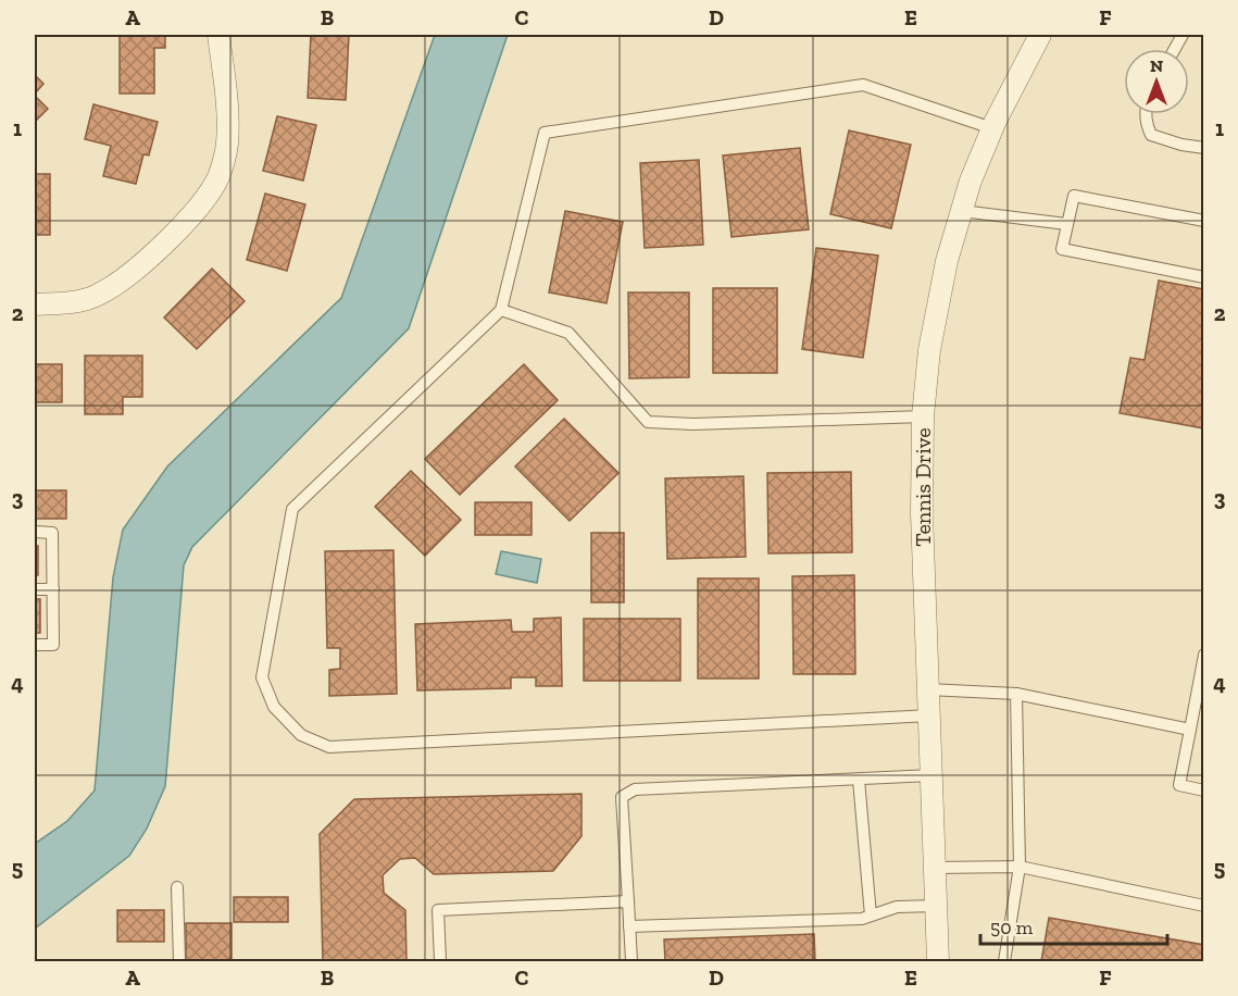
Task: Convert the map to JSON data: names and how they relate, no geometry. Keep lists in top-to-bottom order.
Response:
{
  "streets": {
    "street": ["Tennis Drive"]
  },
  "scale_bar": "50 m",
  "north": "top",
  "grid": {
    "columns": [
      "A",
      "B",
      "C",
      "D",
      "E",
      "F"
    ],
    "rows": [
      "1",
      "2",
      "3",
      "4",
      "5"
    ]
  }
}
